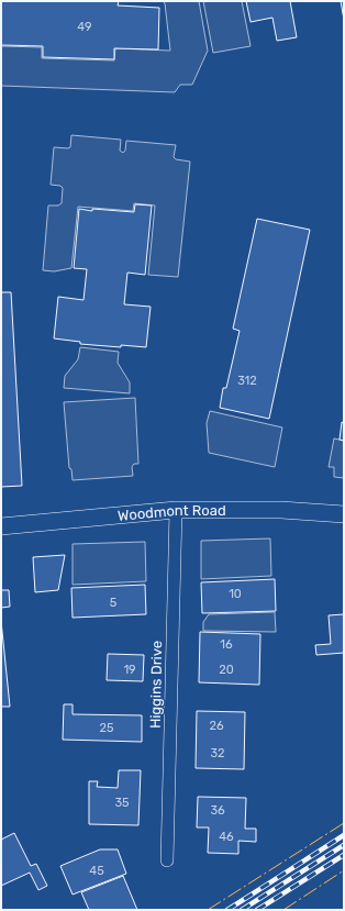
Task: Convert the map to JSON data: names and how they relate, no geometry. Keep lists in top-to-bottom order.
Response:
{
  "streets": {
    "main road": ["Woodmont Road"],
    "street": ["Higgins Drive"]
  },
  "crossings": [
    ["Woodmont Road", "Higgins Drive"]
  ],
  "house_numbers": [
    "49",
    "312",
    "10",
    "5",
    "16",
    "19",
    "20",
    "26",
    "25",
    "32",
    "35",
    "36",
    "46",
    "45"
  ]
}
